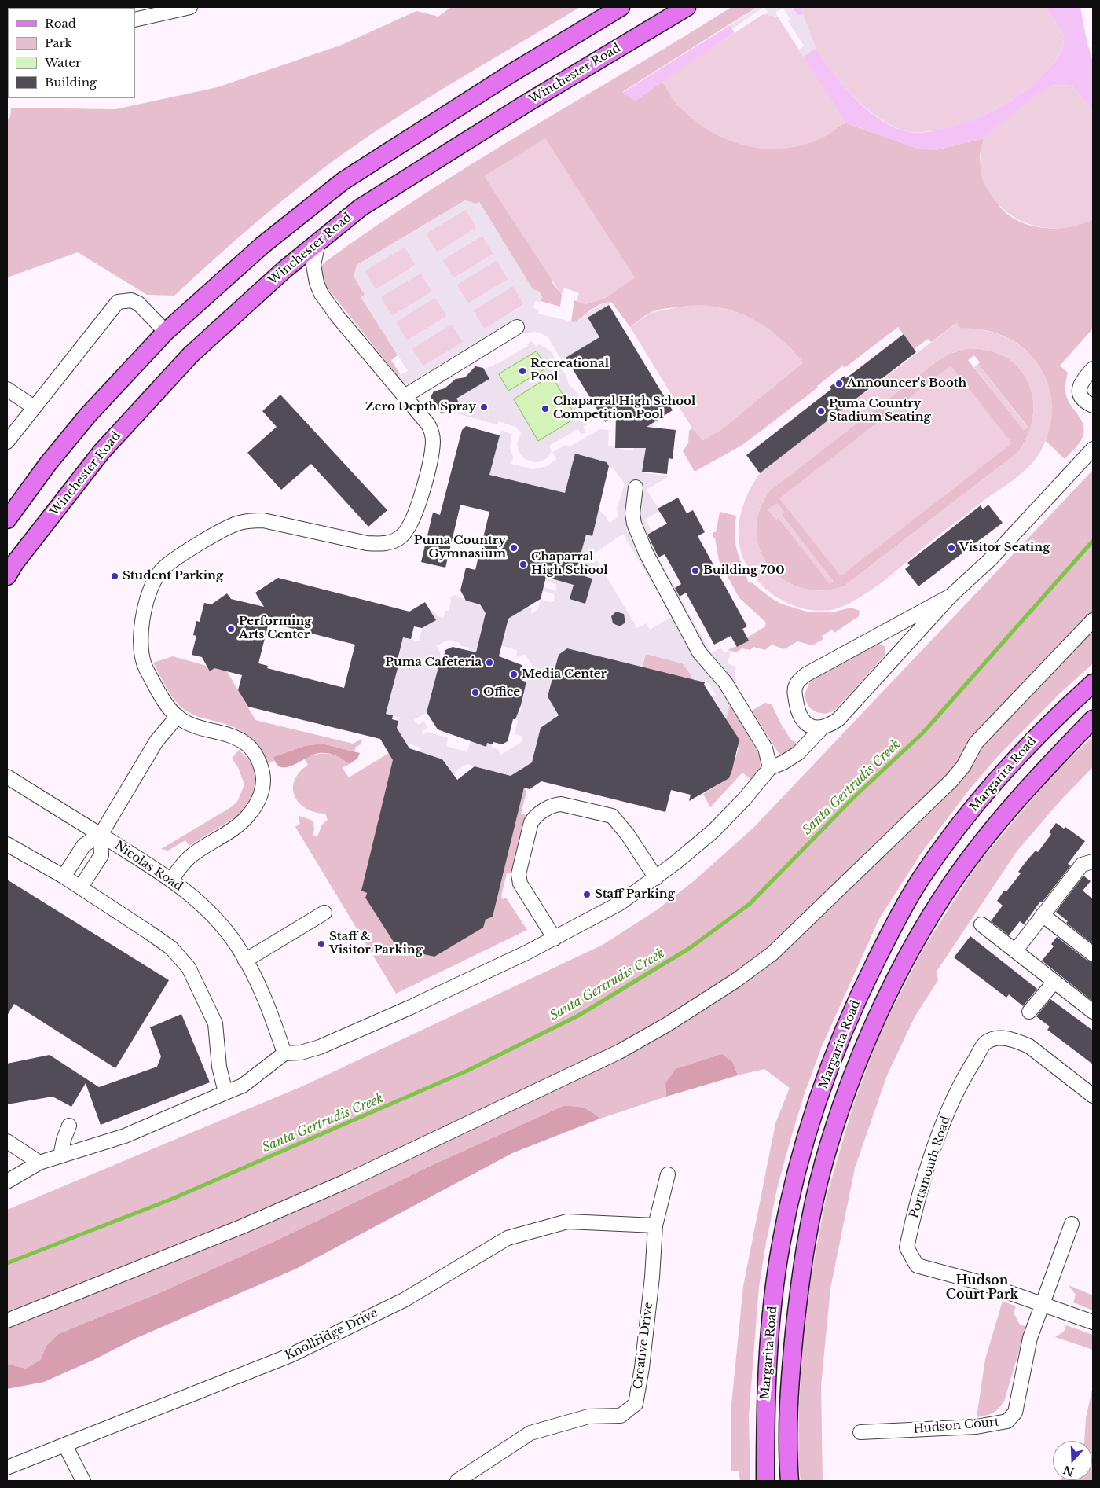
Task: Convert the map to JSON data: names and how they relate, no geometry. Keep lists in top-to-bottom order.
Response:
{
  "streets": {
    "main road": ["Winchester Road", "Margarita Road"],
    "street": [
      "Nicolas Road",
      "Portsmouth Road",
      "Knollridge Drive",
      "Creative Drive",
      "Hudson Court"
    ]
  },
  "crossings": [
    ["Portsmouth Road", "Hudson Court"],
    ["Knollridge Drive", "Creative Drive"]
  ],
  "districts": ["Hudson Court Park"],
  "water": ["Santa Gertrudis Creek"],
  "places": [
    "Recreational Pool",
    "Announcer's Booth",
    "Zero Depth Spray",
    "Chaparral High School Competition Pool",
    "Puma Country Stadium Seating",
    "Puma Country Gymnasium",
    "Visitor Seating",
    "Chaparral High School",
    "Building 700",
    "Student Parking",
    "Performing Arts Center",
    "Puma Cafeteria",
    "Media Center",
    "Office",
    "Staff Parking",
    "Staff & Visitor Parking"
  ],
  "legend": [
    "Road",
    "Park",
    "Water",
    "Building"
  ],
  "north": "bottom"
}
